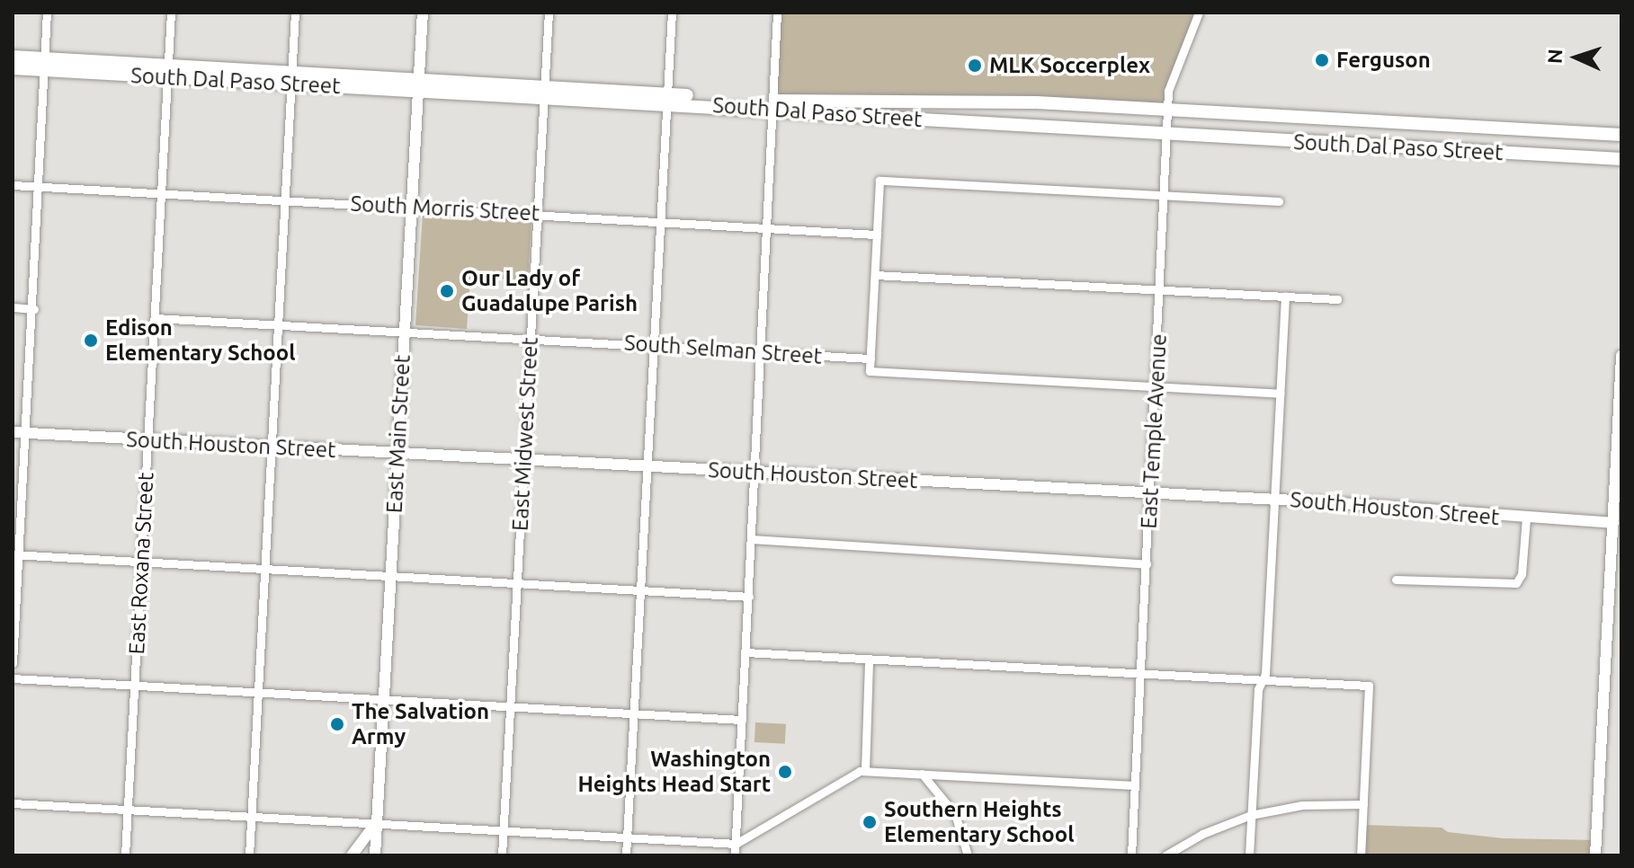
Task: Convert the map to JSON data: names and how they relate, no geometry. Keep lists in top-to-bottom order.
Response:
{
  "streets": {
    "main road": ["South Dal Paso Street"],
    "street": [
      "South Morris Street",
      "South Selman Street",
      "East Temple Avenue",
      "East Main Street",
      "East Midwest Street",
      "South Houston Street",
      "East Roxana Street"
    ]
  },
  "crossings": [
    ["South Dal Paso Street", "East Temple Avenue"],
    ["South Dal Paso Street", "East Main Street"],
    ["South Dal Paso Street", "East Midwest Street"],
    ["South Dal Paso Street", "East Roxana Street"],
    ["South Morris Street", "East Main Street"],
    ["South Morris Street", "East Midwest Street"],
    ["South Morris Street", "East Roxana Street"],
    ["South Selman Street", "East Temple Avenue"],
    ["South Selman Street", "East Main Street"],
    ["South Selman Street", "East Midwest Street"],
    ["South Selman Street", "East Roxana Street"],
    ["East Temple Avenue", "South Houston Street"],
    ["East Main Street", "South Houston Street"],
    ["East Midwest Street", "South Houston Street"],
    ["South Houston Street", "East Roxana Street"]
  ],
  "places": [
    "Ferguson",
    "MLK Soccerplex",
    "Our Lady of Guadalupe Parish",
    "Edison Elementary School",
    "The Salvation Army",
    "Washington Heights Head Start",
    "Southern Heights Elementary School"
  ],
  "north": "left"
}
